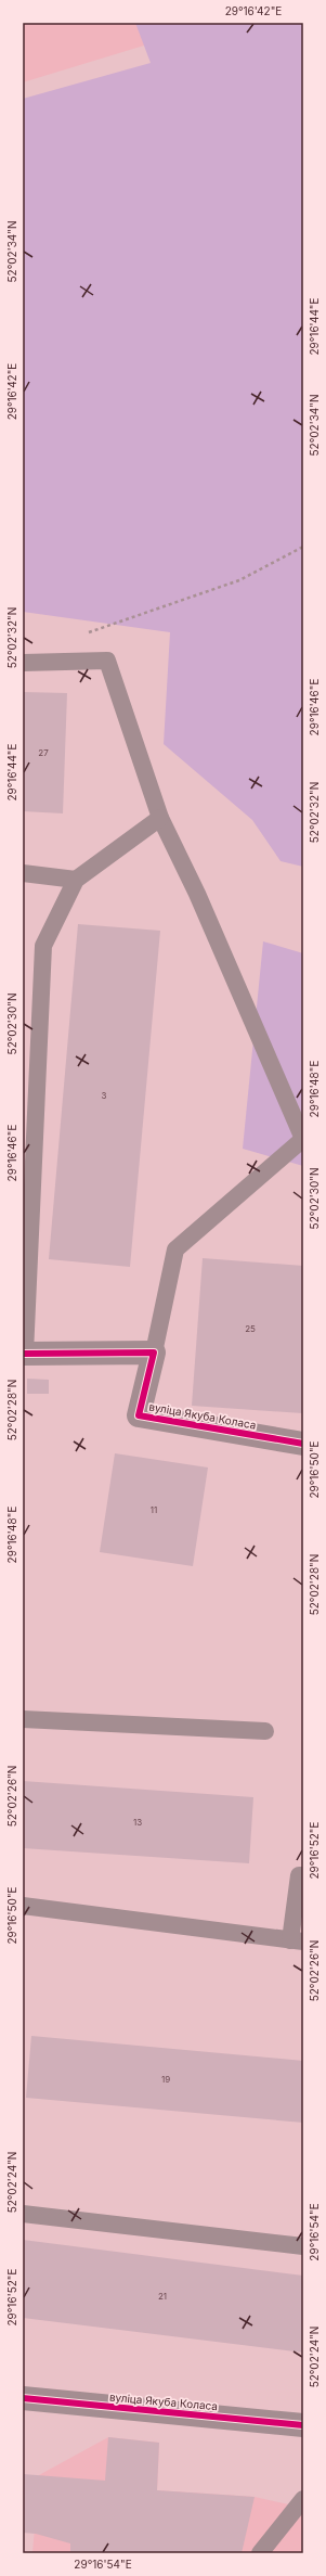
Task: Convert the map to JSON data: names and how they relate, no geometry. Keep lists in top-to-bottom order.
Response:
{
  "streets": {
    "street": ["вуліца Якуба Коласа"]
  },
  "house_numbers": [
    "27",
    "3",
    "25",
    "11",
    "13",
    "19",
    "21"
  ],
  "coordinates": [
    "29°16'42\"E",
    "52°02'34\"N",
    "29°16'44\"E",
    "52°02'32\"N",
    "29°16'46\"E",
    "52°02'30\"N",
    "29°16'48\"E",
    "52°02'28\"N",
    "29°16'50\"E",
    "52°02'26\"N",
    "29°16'52\"E",
    "52°02'24\"N",
    "29°16'54\"E"
  ]
}
